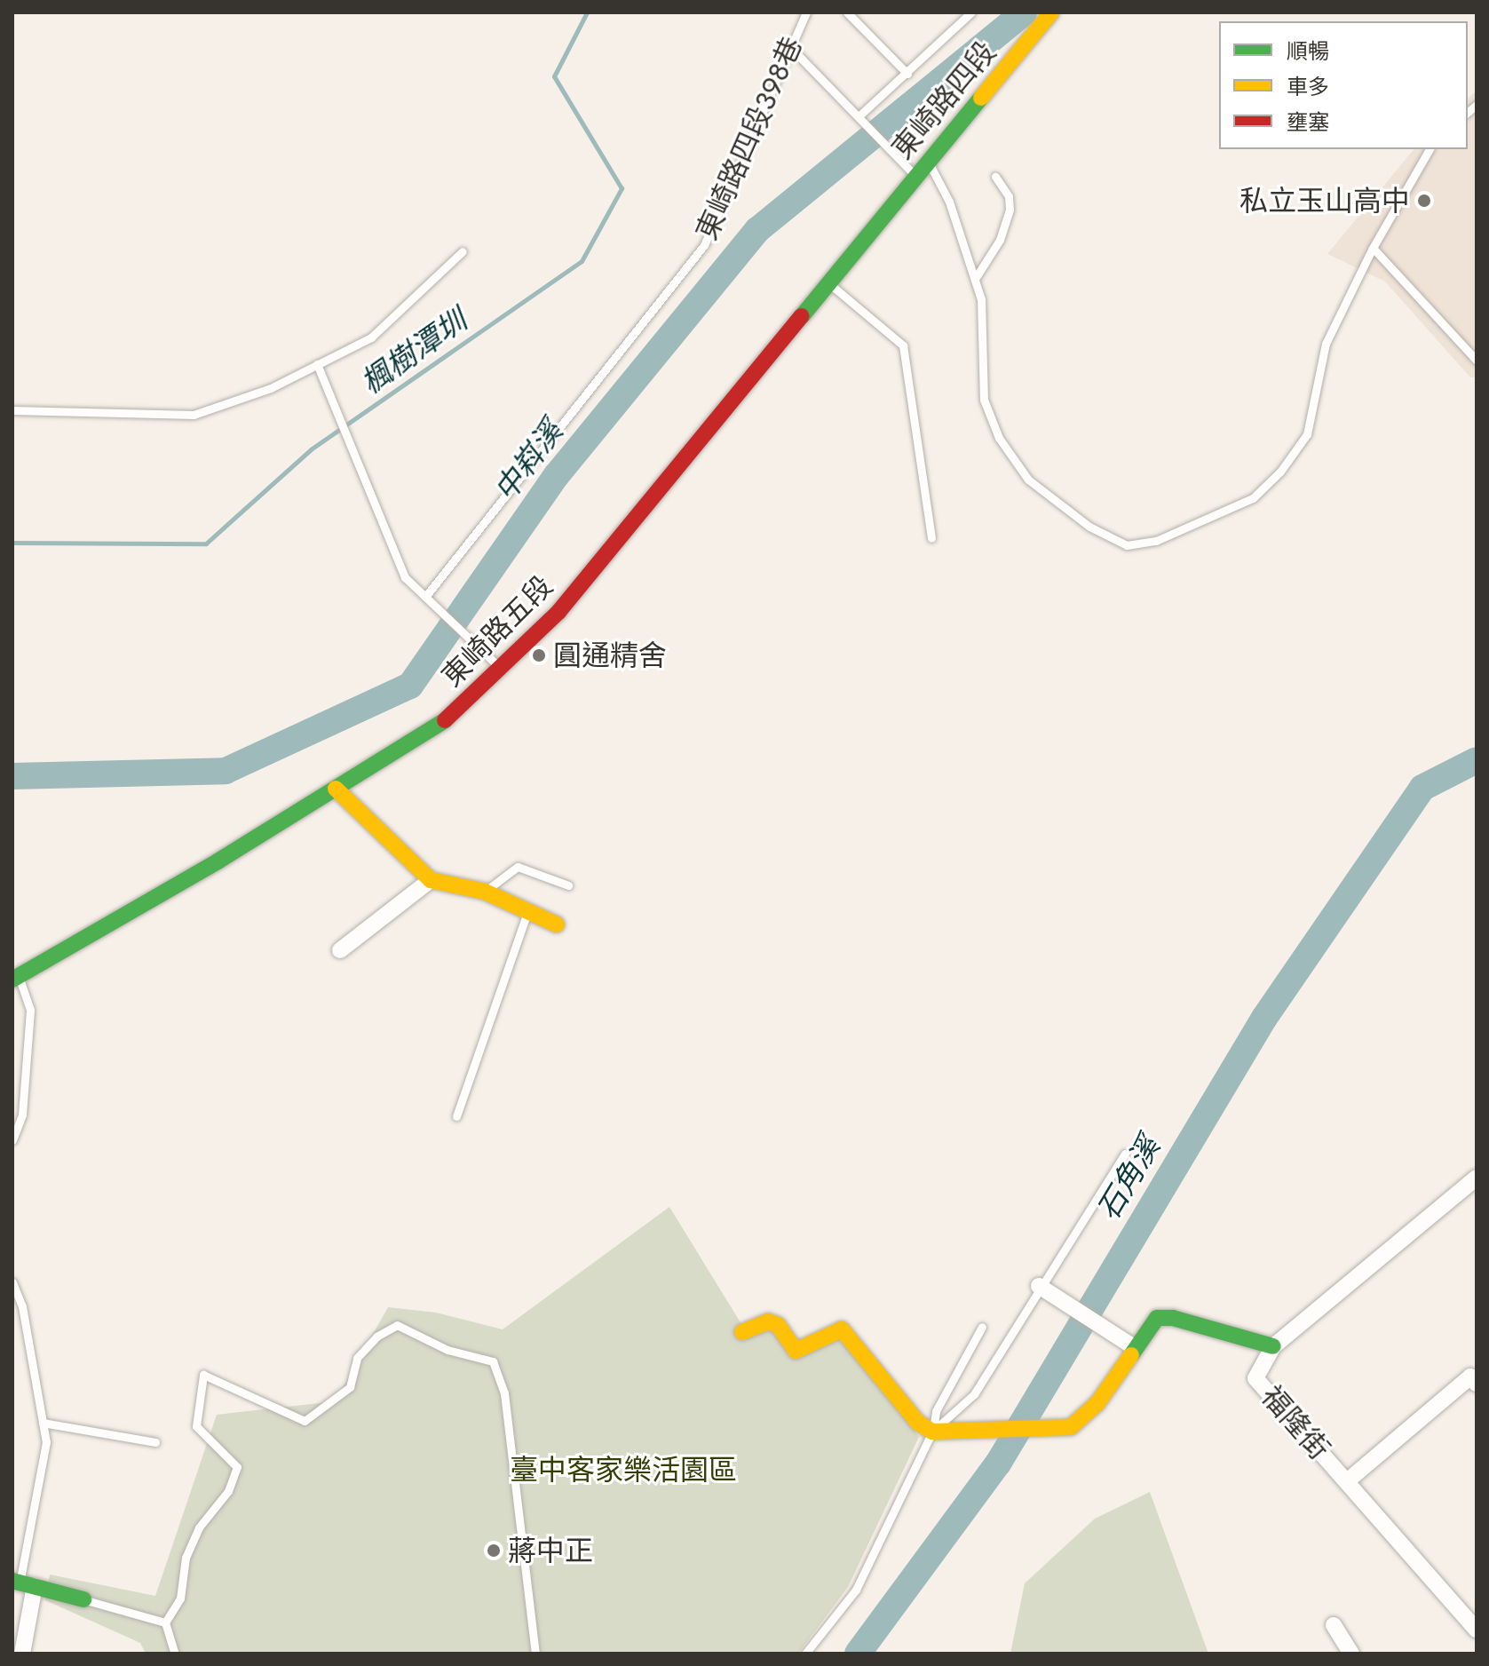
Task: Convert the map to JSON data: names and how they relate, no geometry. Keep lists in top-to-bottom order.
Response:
{
  "streets": {
    "street": ["東崎路四段", "東崎路五段", "福隆街"],
    "lane": ["東崎路四段398巷"]
  },
  "crossings": [
    ["東崎路四段", "東崎路五段"]
  ],
  "water": ["楓樹潭圳", "中嵙溪", "石角溪"],
  "parks": ["臺中客家樂活園區"],
  "places": ["私立玉山高中", "圓通精舍", "蔣中正"],
  "legend": ["順暢", "車多", "壅塞"]
}
